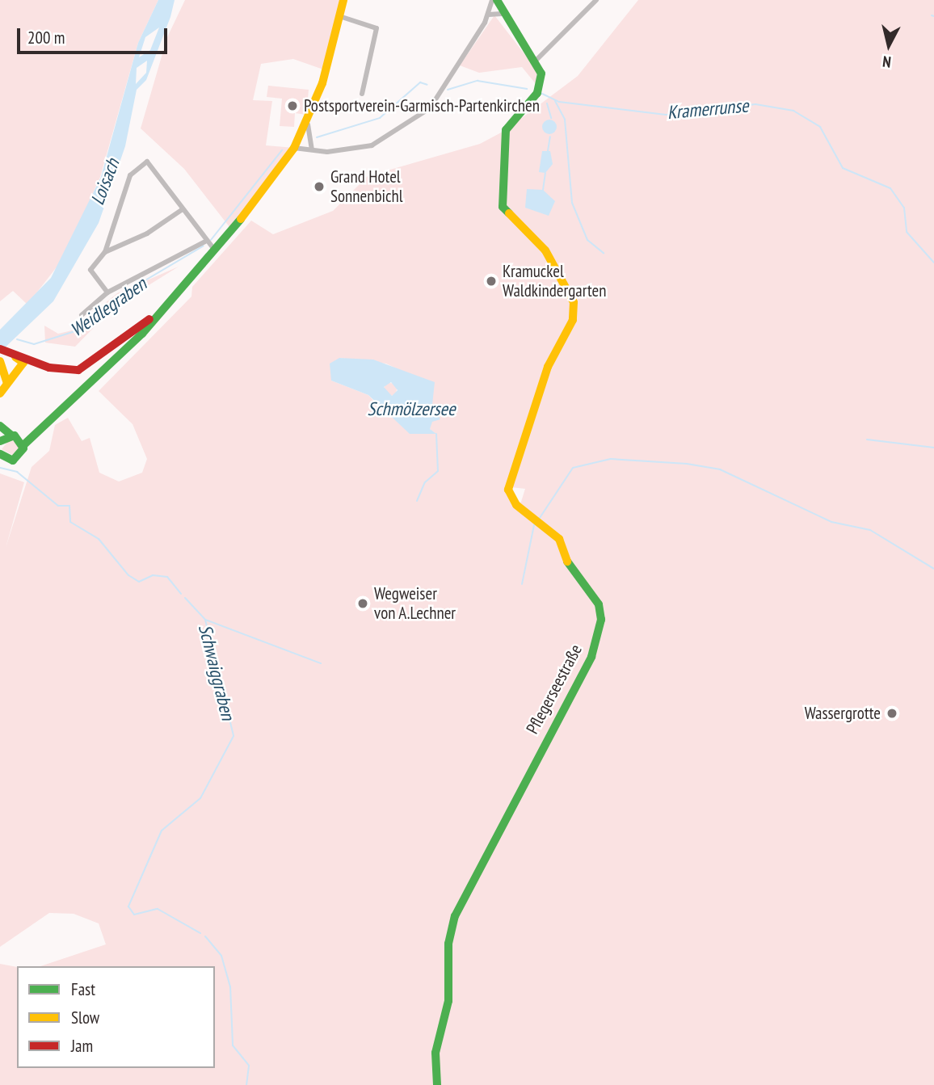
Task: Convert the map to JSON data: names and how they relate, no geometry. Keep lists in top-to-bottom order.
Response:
{
  "streets": {
    "street": ["Pflegerseestraße"]
  },
  "water": [
    "Kramerrunse",
    "Loisach",
    "Weidlegraben",
    "Schmölzersee",
    "Schwaiggraben"
  ],
  "places": [
    "Postsportverein-Garmisch-Partenkirchen",
    "Grand Hotel Sonnenbichl",
    "Kramuckel Waldkindergarten",
    "Wegweiser von A.Lechner",
    "Wassergrotte"
  ],
  "legend": ["Fast", "Slow", "Jam"],
  "scale_bar": "200 m",
  "north": "bottom"
}
